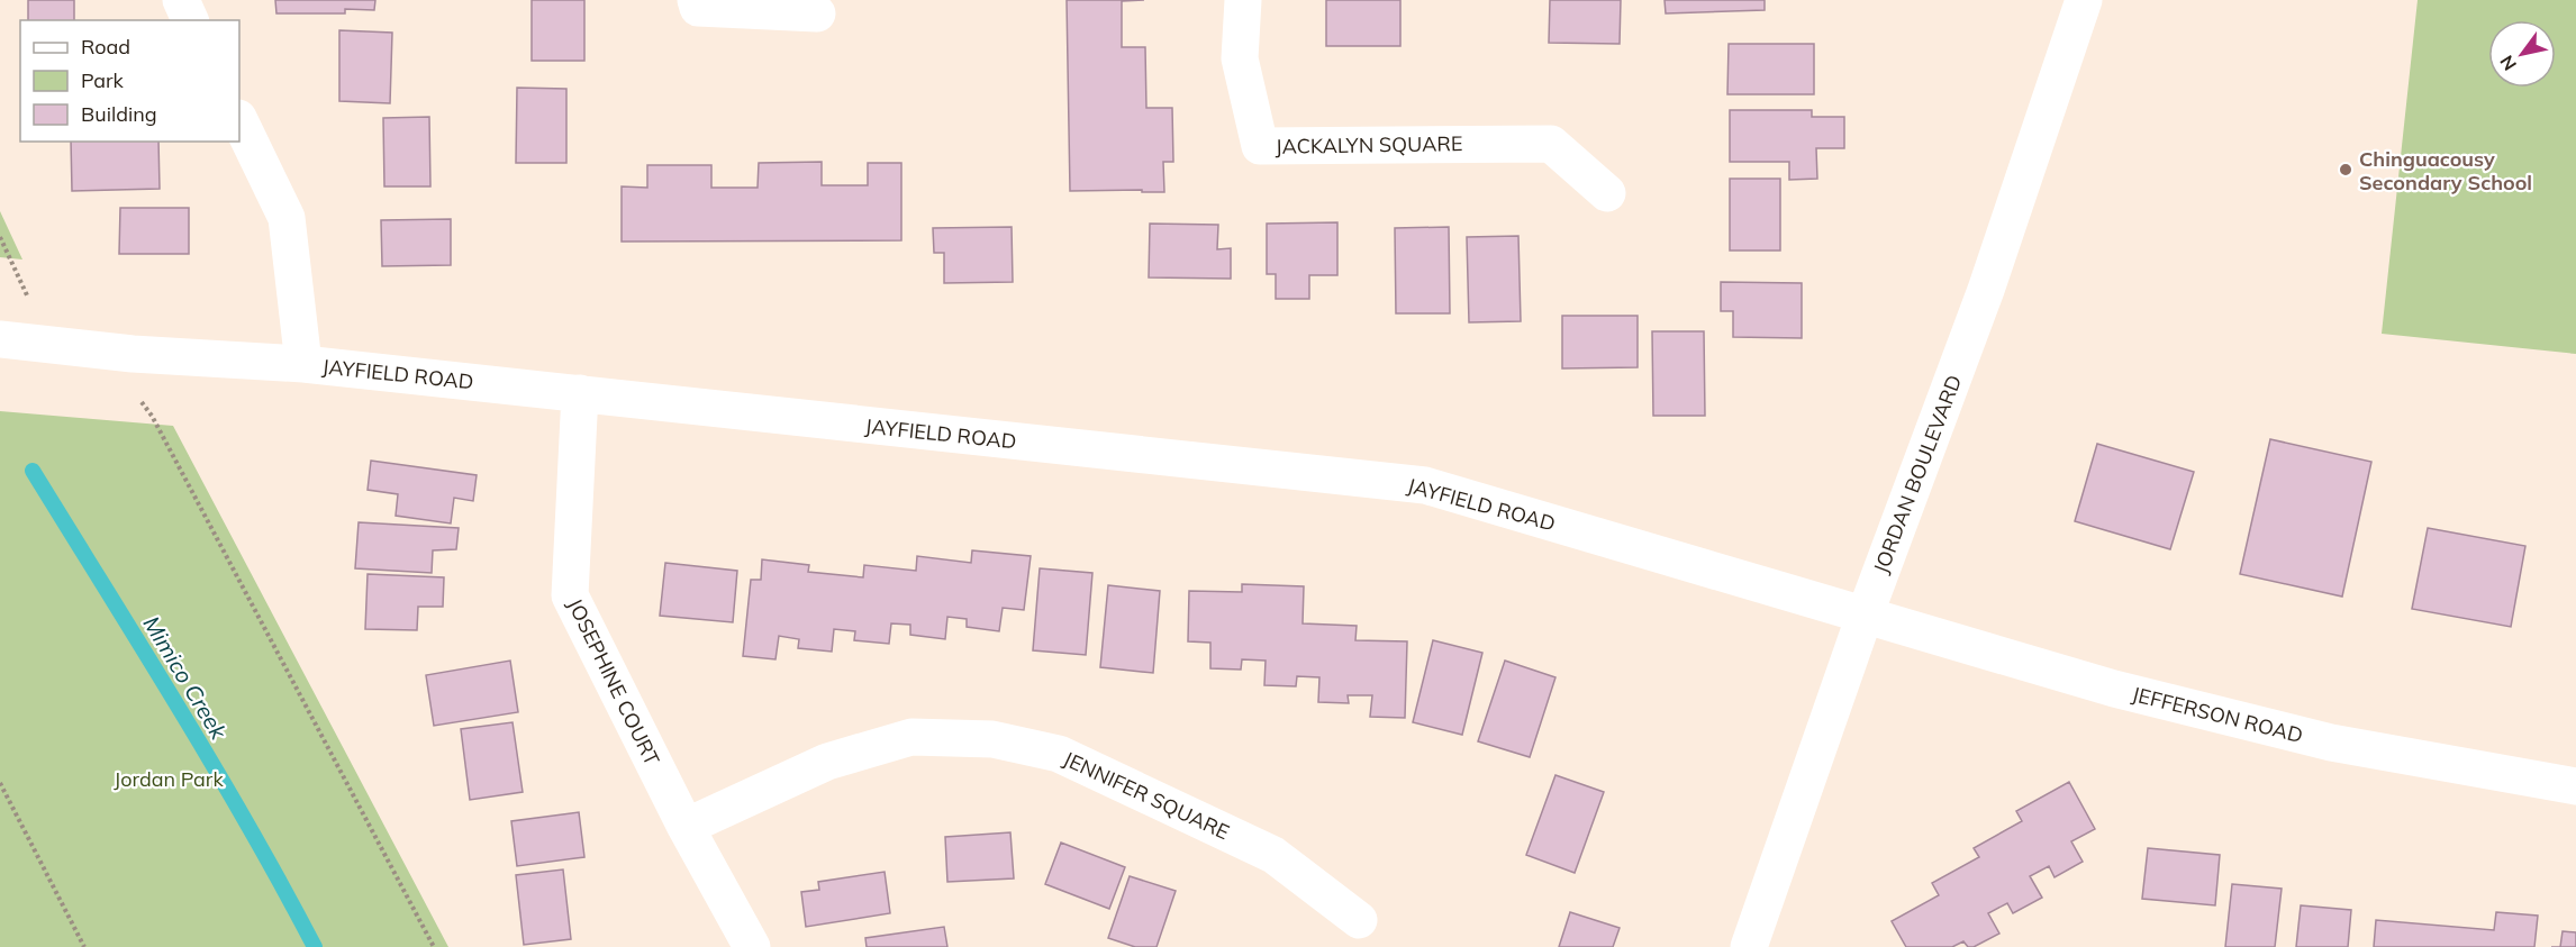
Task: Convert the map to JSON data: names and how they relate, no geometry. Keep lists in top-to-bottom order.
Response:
{
  "streets": {
    "street": [
      "JACKALYN SQUARE",
      "JAYFIELD ROAD",
      "JORDAN BOULEVARD",
      "JOSEPHINE COURT",
      "JEFFERSON ROAD",
      "JENNIFER SQUARE"
    ]
  },
  "crossings": [
    ["JAYFIELD ROAD", "JORDAN BOULEVARD"],
    ["JAYFIELD ROAD", "JOSEPHINE COURT"],
    ["JAYFIELD ROAD", "JEFFERSON ROAD"],
    ["JORDAN BOULEVARD", "JEFFERSON ROAD"],
    ["JOSEPHINE COURT", "JENNIFER SQUARE"]
  ],
  "water": ["Mimico Creek"],
  "parks": ["Jordan Park"],
  "places": ["Chinguacousy Secondary School"],
  "legend": ["Road", "Park", "Building"],
  "north": "bottom left"
}
